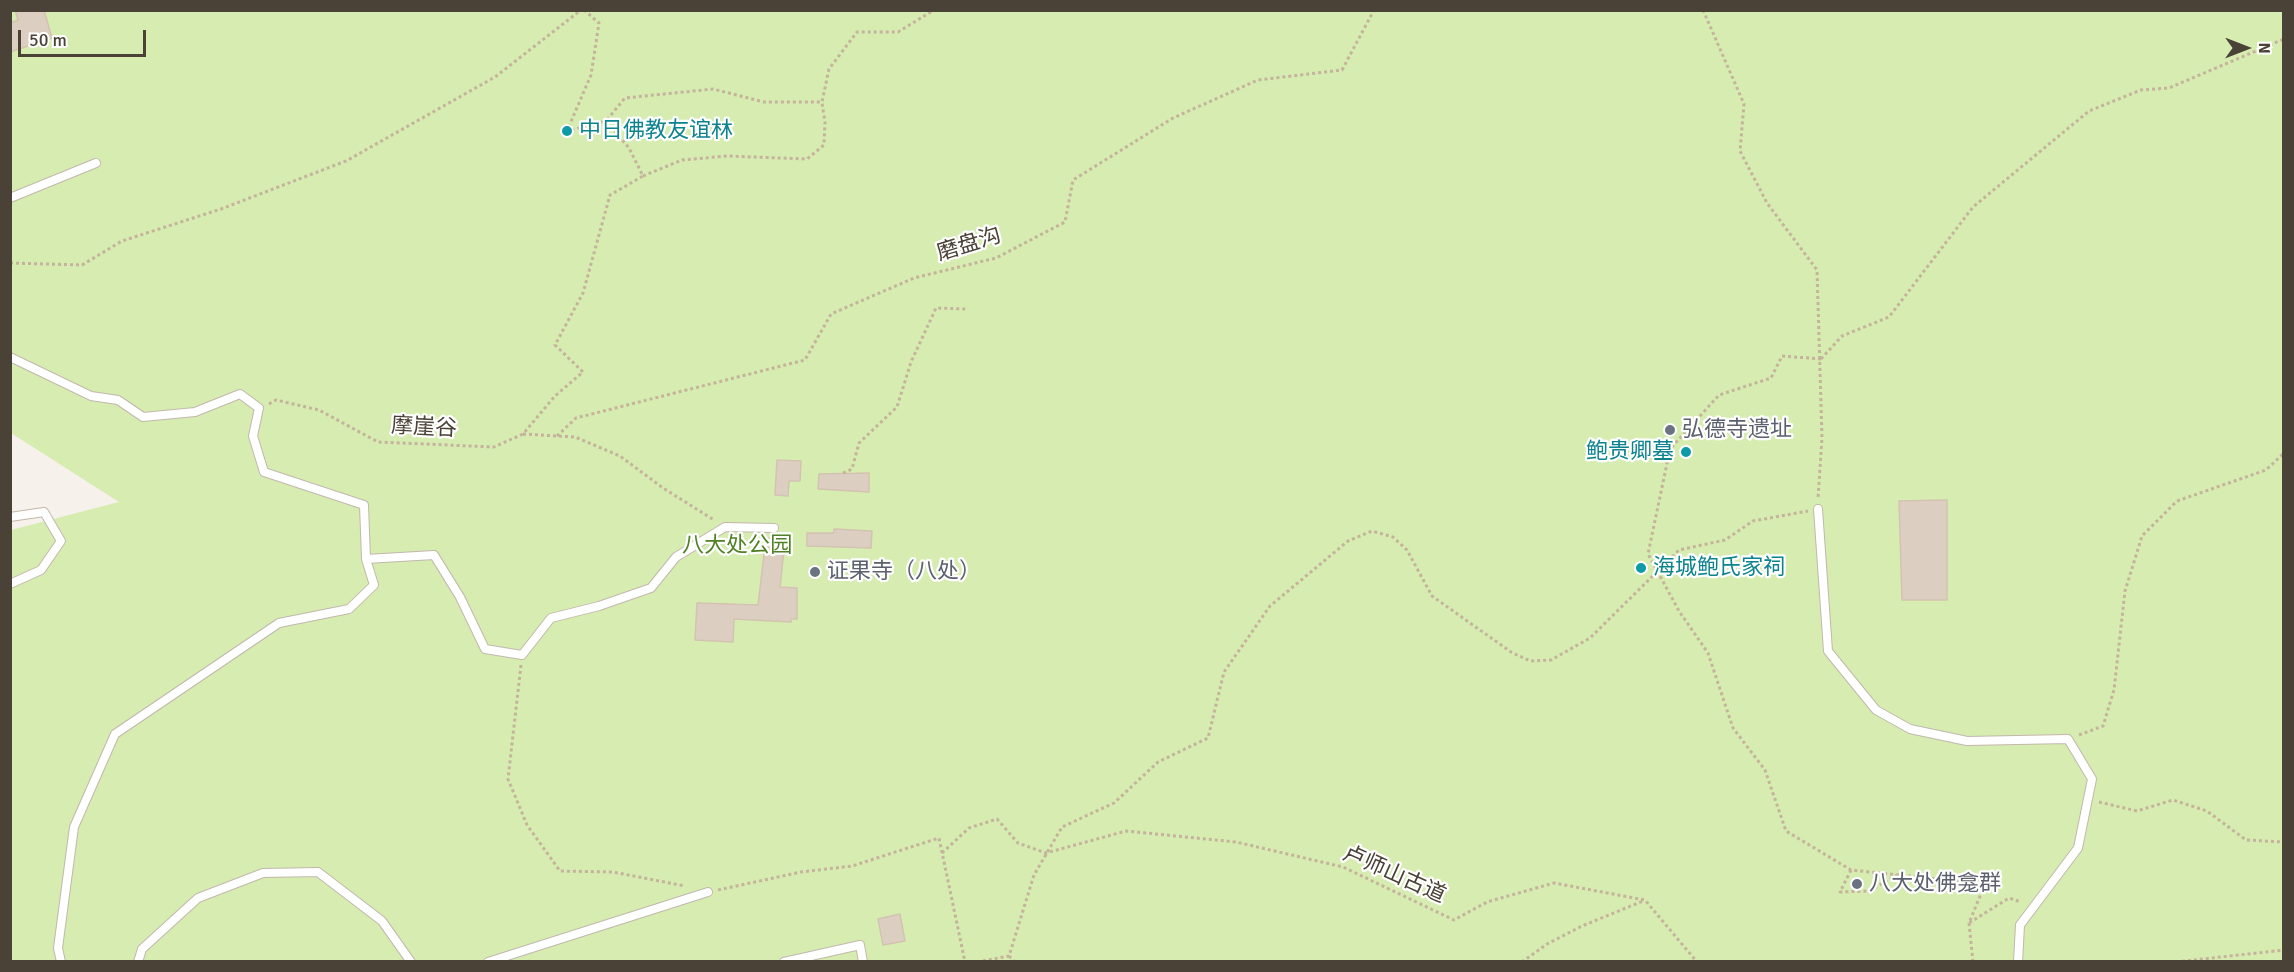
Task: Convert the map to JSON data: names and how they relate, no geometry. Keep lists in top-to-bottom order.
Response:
{
  "streets": {
    "path": ["磨盘沟", "摩崖谷", "卢师山古道"]
  },
  "parks": ["八大处公园"],
  "places": [
    "中日佛教友谊林",
    "弘德寺遗址",
    "鲍贵卿墓",
    "海城鲍氏家祠",
    "证果寺（八处）",
    "八大处佛龛群"
  ],
  "scale_bar": "50 m",
  "north": "right"
}
